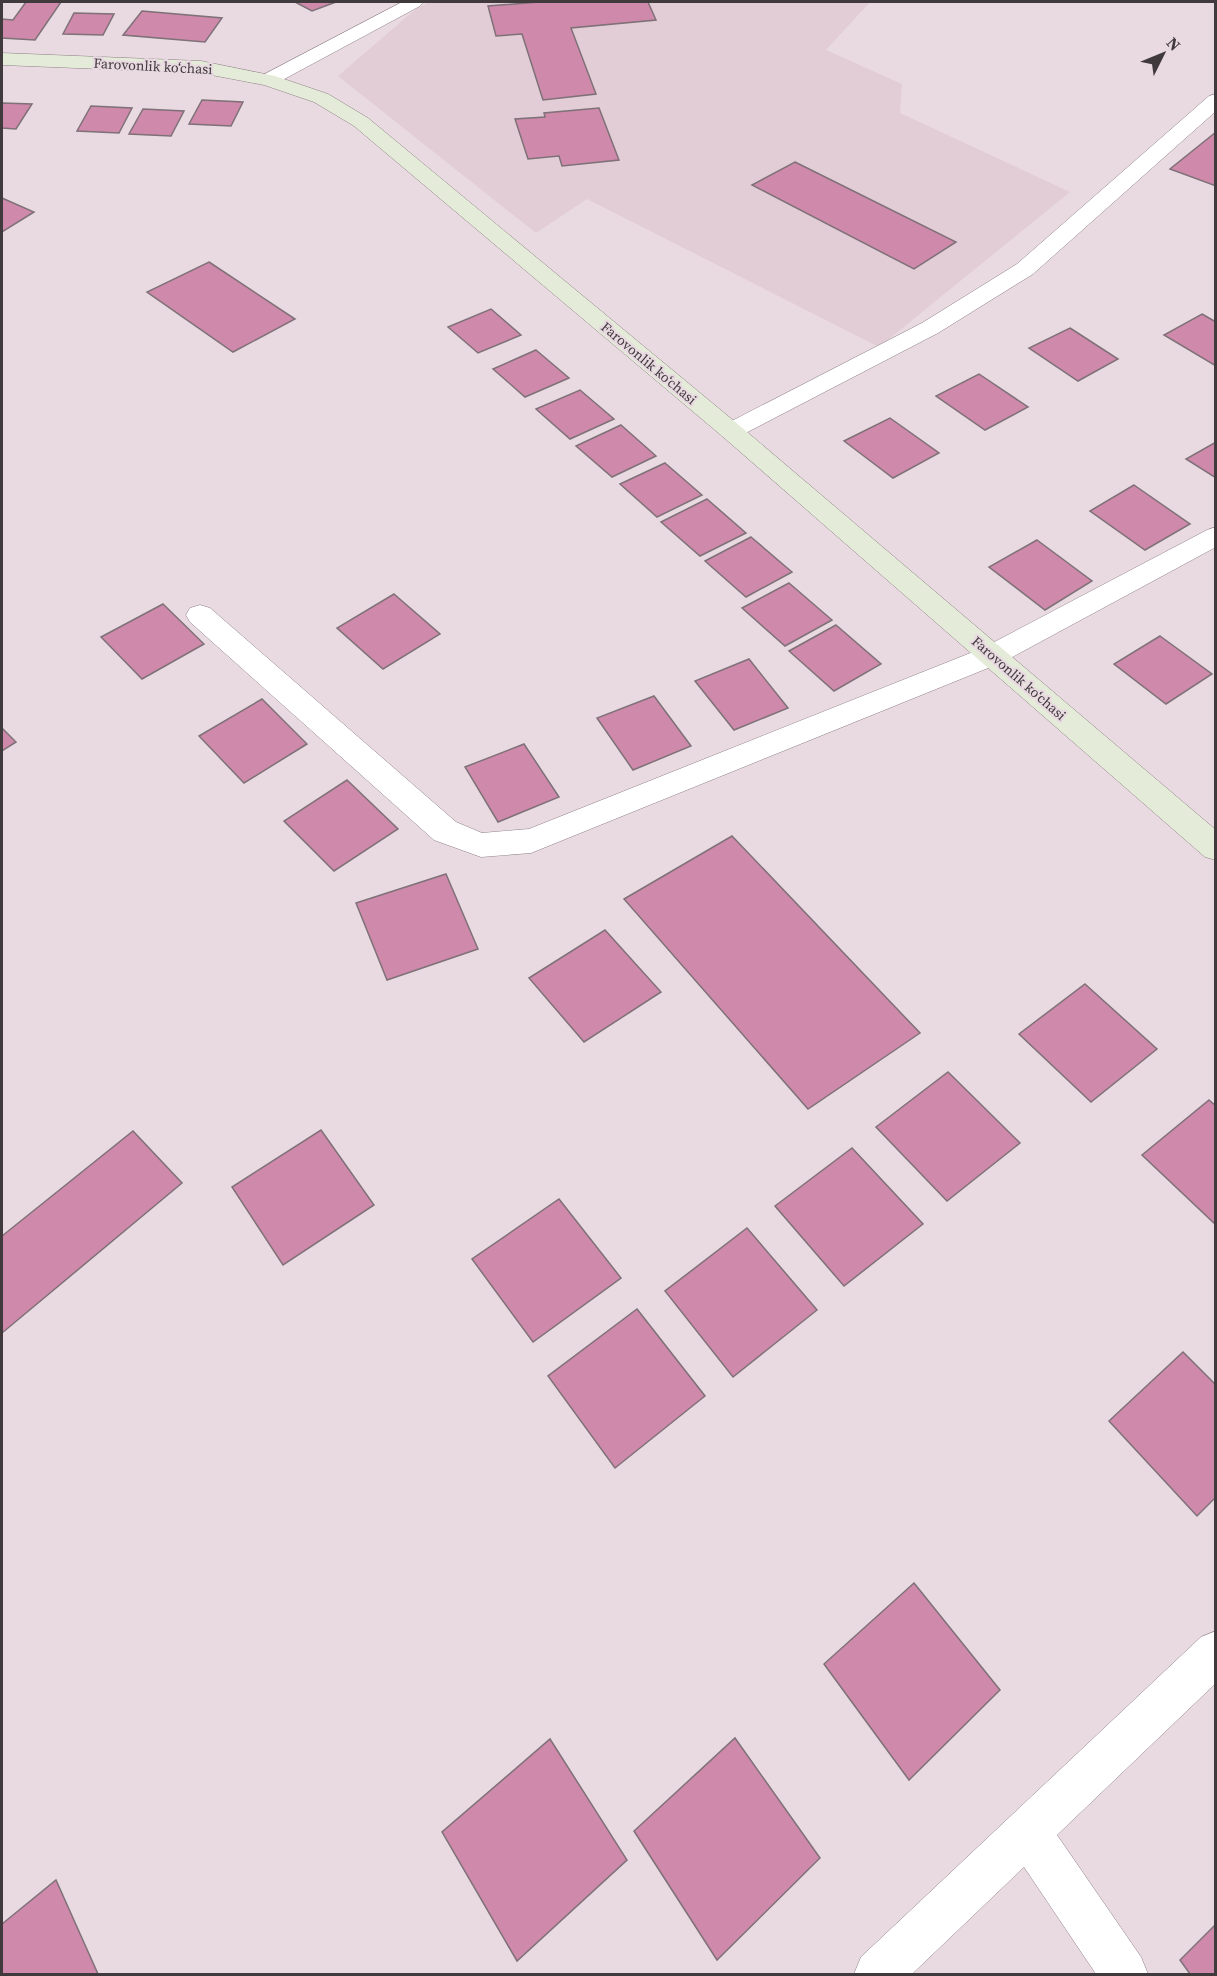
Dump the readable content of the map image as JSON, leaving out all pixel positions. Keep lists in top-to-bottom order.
{
  "streets": {
    "street": ["Farovonlik koʻchasi"]
  },
  "north": "top right"
}
